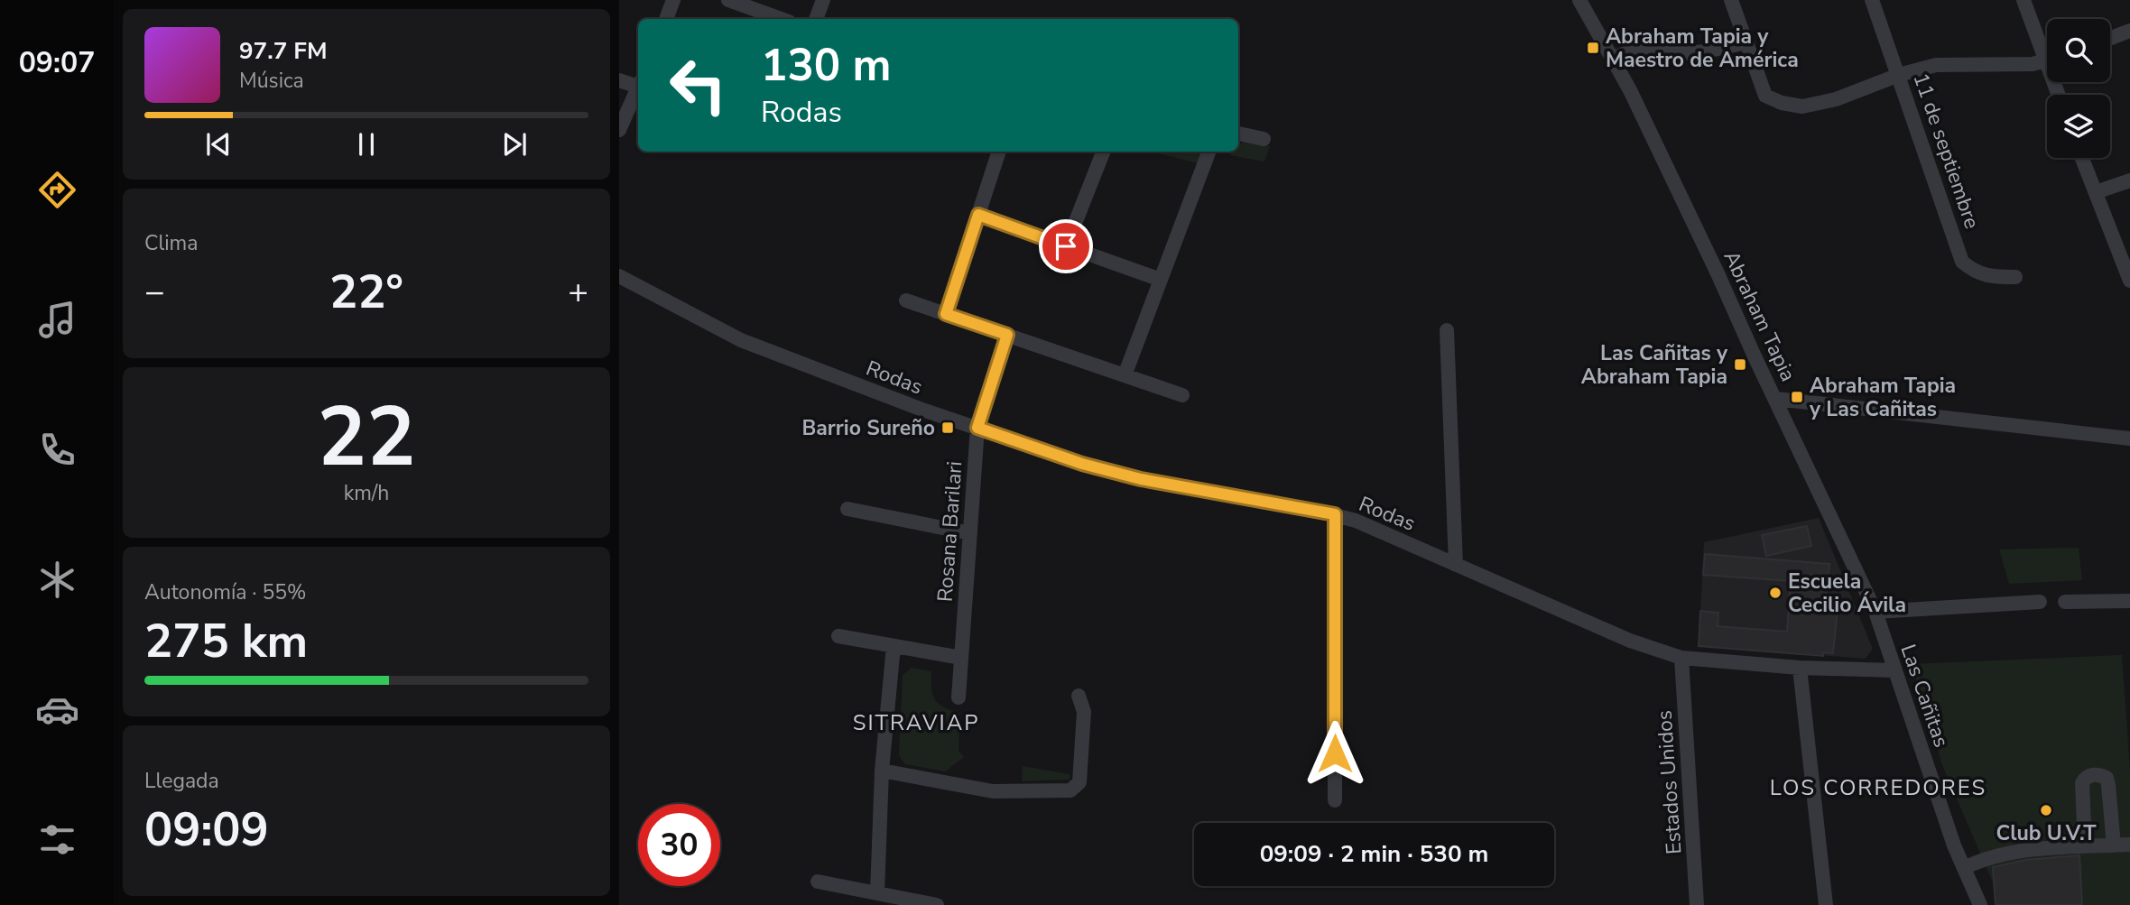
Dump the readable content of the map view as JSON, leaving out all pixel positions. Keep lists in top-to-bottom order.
{
  "streets": {
    "street": [
      "11 de septiembre",
      "Abraham Tapia",
      "Rodas",
      "Rosana Barilari",
      "Las Cañitas",
      "Estados Unidos"
    ]
  },
  "crossings": [
    ["Abraham Tapia", "Las Cañitas"],
    ["Rodas", "Rosana Barilari"],
    ["Rodas", "Las Cañitas"],
    ["Rodas", "Estados Unidos"]
  ],
  "districts": ["SITRAVIAP", "LOS CORREDORES"],
  "places": {
    "transit": [
      "Abraham Tapia y Maestro de América",
      "Las Cañitas y Abraham Tapia",
      "Abraham Tapia y Las Cañitas",
      "Barrio Sureño"
    ],
    "other": ["Escuela Cecilio Ávila", "Club U.V.T"]
  },
  "page": {
    "tabs": "09:07",
    "turn": ["130 m", "Rodas"],
    "song": ["97.7 FM", "Música"],
    "tile": [
      "Clima",
      ["22", "km/h"],
      ["Autonomía · 55%", "275 km"],
      ["Llegada", "09:09"]
    ],
    "heat": ["−", "22°", "+"],
    "limit": "30",
    "trip": "09:09 · 2 min · 530 m"
  }
}
